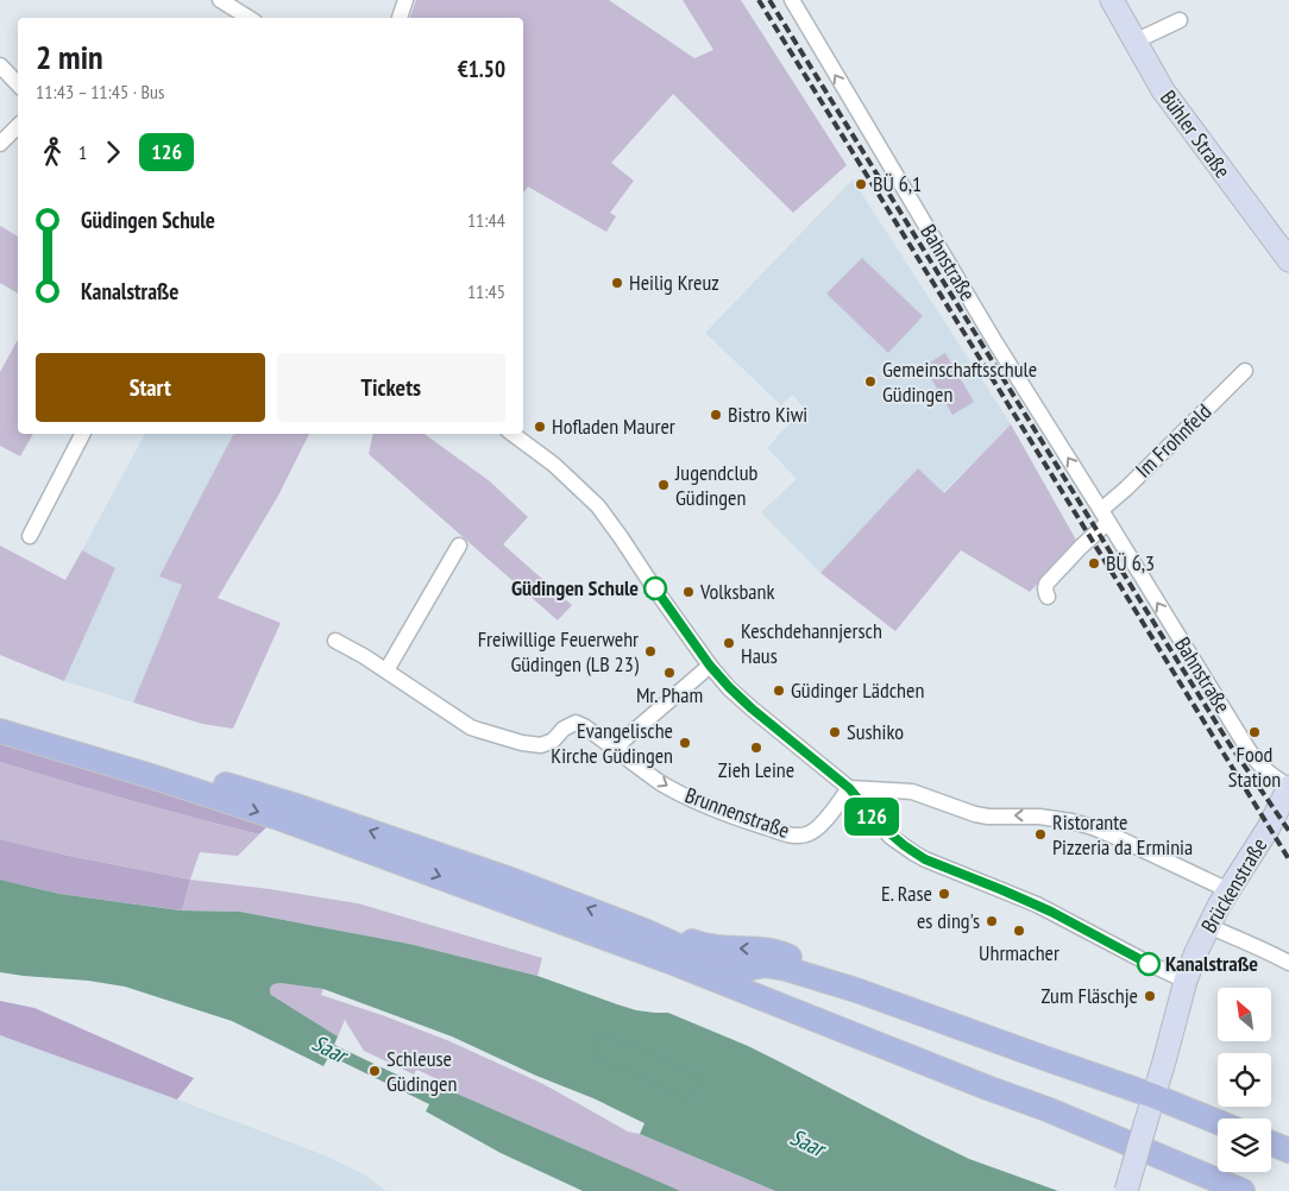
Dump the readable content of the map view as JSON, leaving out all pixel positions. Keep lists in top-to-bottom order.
{
  "streets": {
    "main road": ["Bühler Straße", "Brückenstraße"],
    "street": ["Bahnstraße", "Im Frohnfeld", "Brunnenstraße"]
  },
  "crossings": [
    ["Bahnstraße", "Im Frohnfeld"],
    ["Bahnstraße", "Brückenstraße"]
  ],
  "one_way": ["Bahnstraße"],
  "water": ["Saar"],
  "places": [
    "BÜ 6,1",
    "Heilig Kreuz",
    "Gemeinschaftsschule Güdingen",
    "Bistro Kiwi",
    "Hofladen Maurer",
    "Jugendclub Güdingen",
    "BÜ 6,3",
    "Güdingen Schule",
    "Volksbank",
    "Keschdehannjersch Haus",
    "Freiwillige Feuerwehr Güdingen (LB 23)",
    "Mr. Pham",
    "Güdinger Lädchen",
    "Sushiko",
    "Food Station",
    "Evangelische Kirche Güdingen",
    "Zieh Leine",
    "Ristorante Pizzeria da Erminia",
    "E. Rase",
    "es ding's",
    "Uhrmacher",
    "Kanalstraße",
    "Zum Fläschje",
    "Schleuse Güdingen"
  ],
  "lines": ["bus line 126"],
  "north": "top left",
  "page": {
    "on_map": "126",
    "heading": ["2 min", "11:43 – 11:45 · Bus", "€1.50"],
    "legs": ["1", "126"],
    "list": [
      {
        "name": "Güdingen Schule",
        "value": "11:44"
      },
      {
        "name": "Kanalstraße",
        "value": "11:45"
      }
    ],
    "buttons": ["Start", "Tickets"]
  }
}
